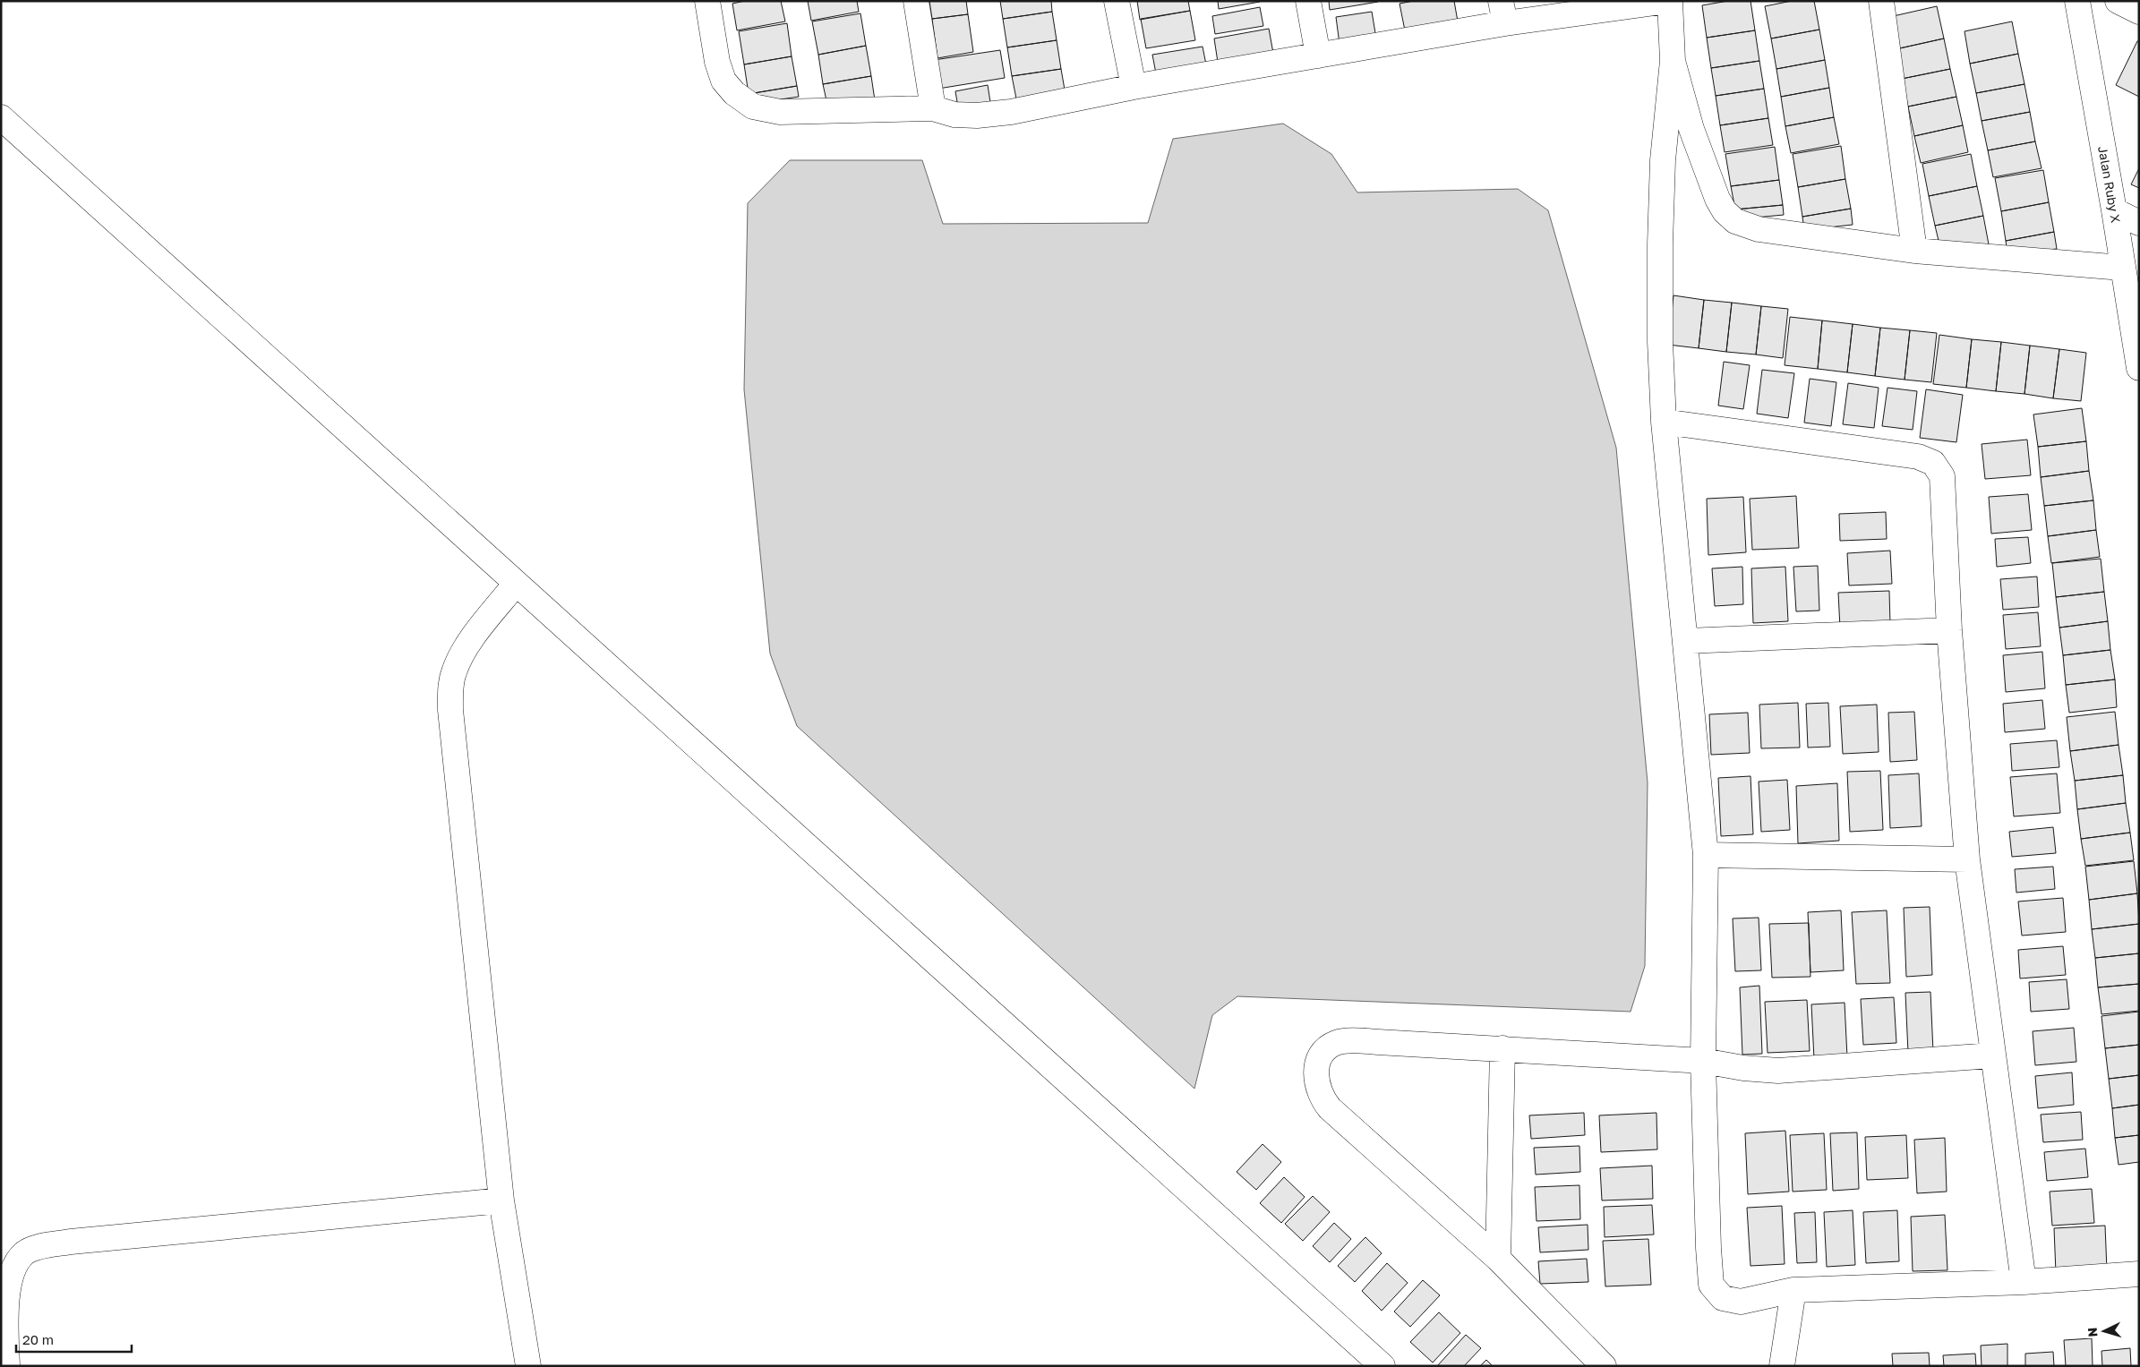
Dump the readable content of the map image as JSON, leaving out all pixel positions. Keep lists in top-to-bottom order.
{
  "streets": {
    "street": ["Jalan Ruby X"]
  },
  "scale_bar": "20 m",
  "north": "left"
}
